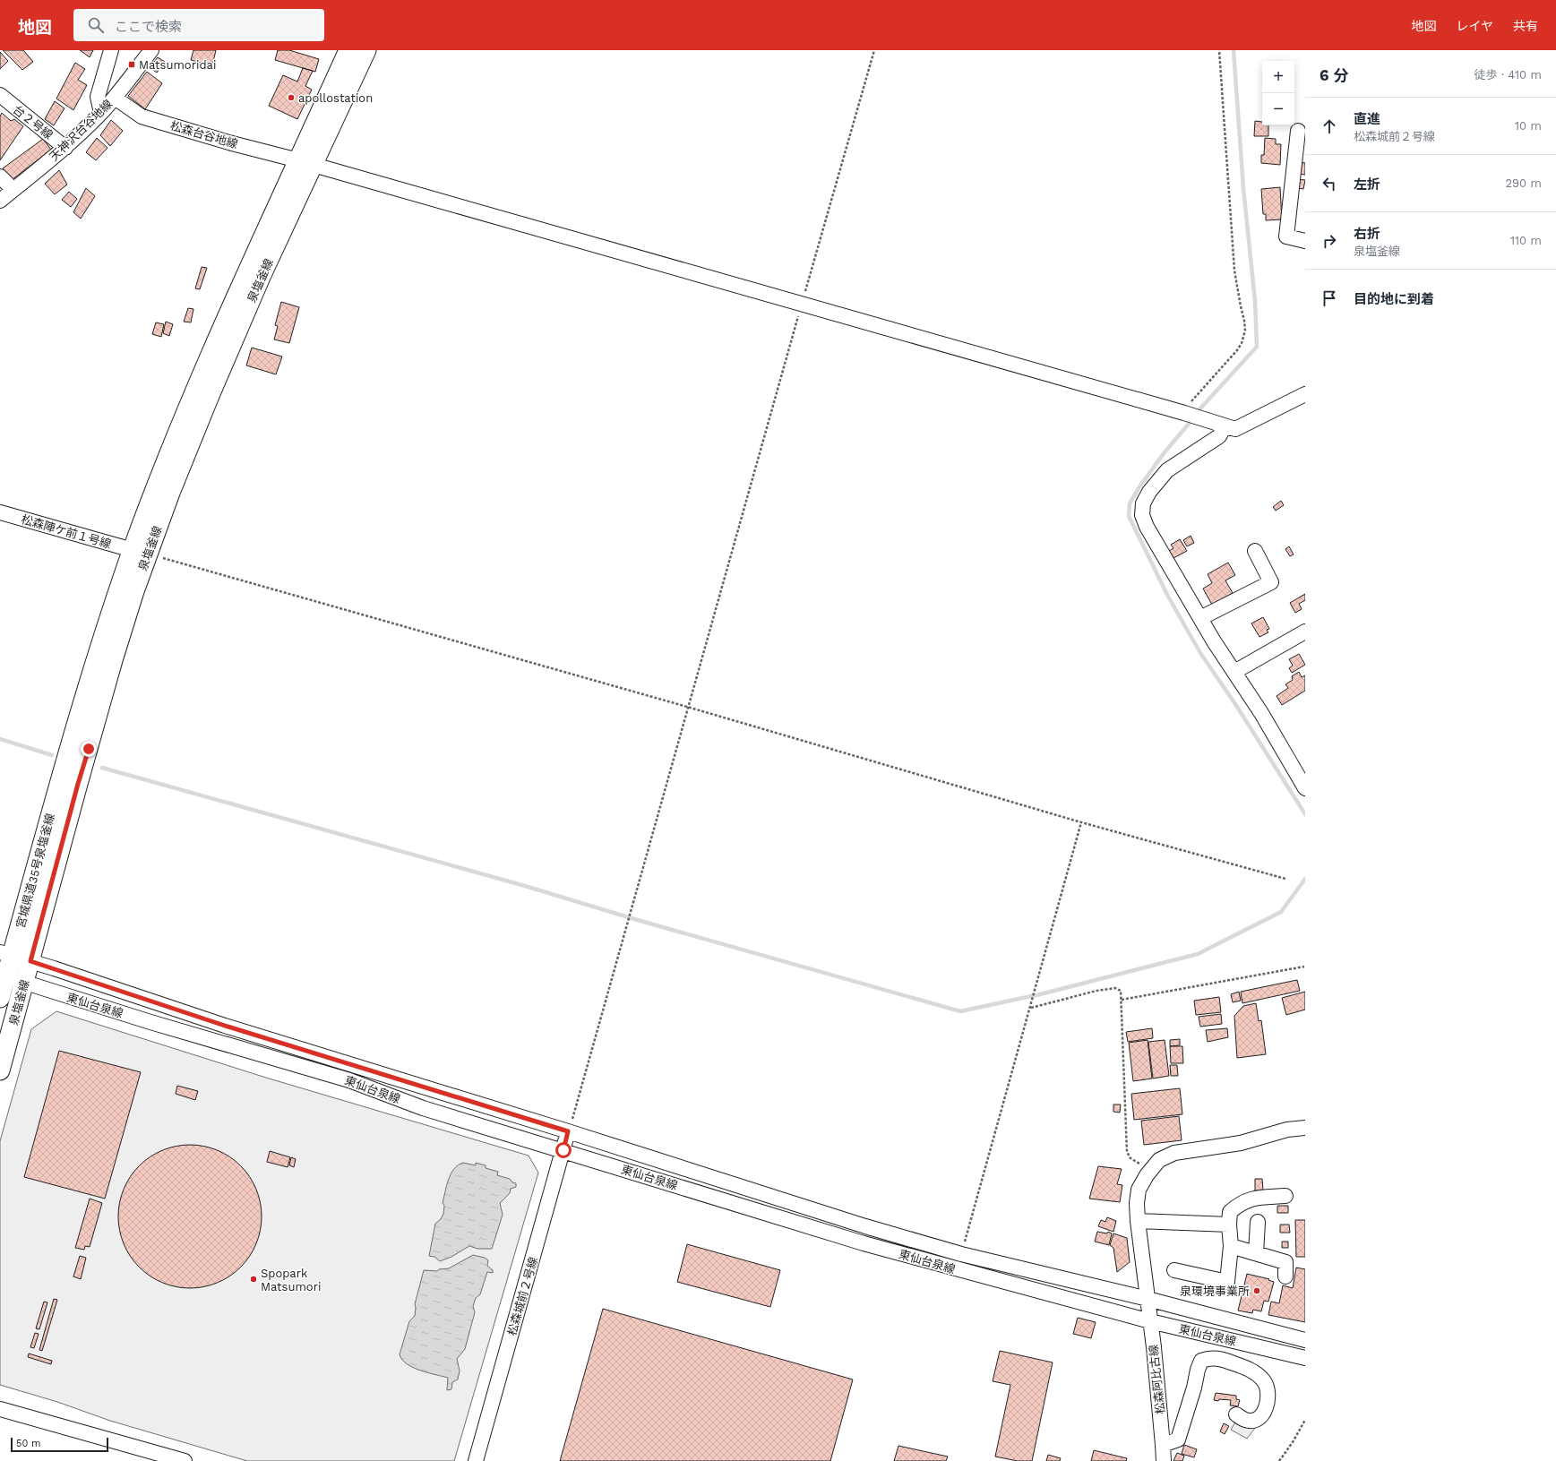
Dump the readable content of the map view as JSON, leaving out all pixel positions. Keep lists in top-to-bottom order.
{
  "streets": {
    "main road": ["泉塩釜線", "宮城県道35号泉塩釜線"],
    "street": [
      "台２号線",
      "天神沢台谷地線",
      "松森台谷地線",
      "松森陣ケ前１号線",
      "東仙台泉線",
      "松森城前２号線",
      "松森阿比古線"
    ]
  },
  "crossings": [
    ["台２号線", "天神沢台谷地線"],
    ["天神沢台谷地線", "松森台谷地線"],
    ["松森台谷地線", "泉塩釜線"],
    ["泉塩釜線", "松森陣ケ前１号線"],
    ["泉塩釜線", "宮城県道35号泉塩釜線"],
    ["泉塩釜線", "東仙台泉線"],
    ["宮城県道35号泉塩釜線", "東仙台泉線"],
    ["東仙台泉線", "松森城前２号線"],
    ["東仙台泉線", "松森阿比古線"]
  ],
  "places": {
    "transit": ["Matsumoridai"],
    "other": ["apollostation", "Spopark Matsumori", "泉環境事業所"]
  },
  "scale_bar": "50 m",
  "page": {
    "header": "地図",
    "search": "ここで検索",
    "nav": ["地図", "レイヤ", "共有"],
    "heading": ["6 分", "徒歩 · 410 m"],
    "map_buttons": ["+", "−"],
    "list": [
      ["直進", "松森城前２号線", "10 m"],
      ["左折", "290 m"],
      ["右折", "泉塩釜線", "110 m"],
      "目的地に到着"
    ],
    "scale": "50 m"
  }
}
